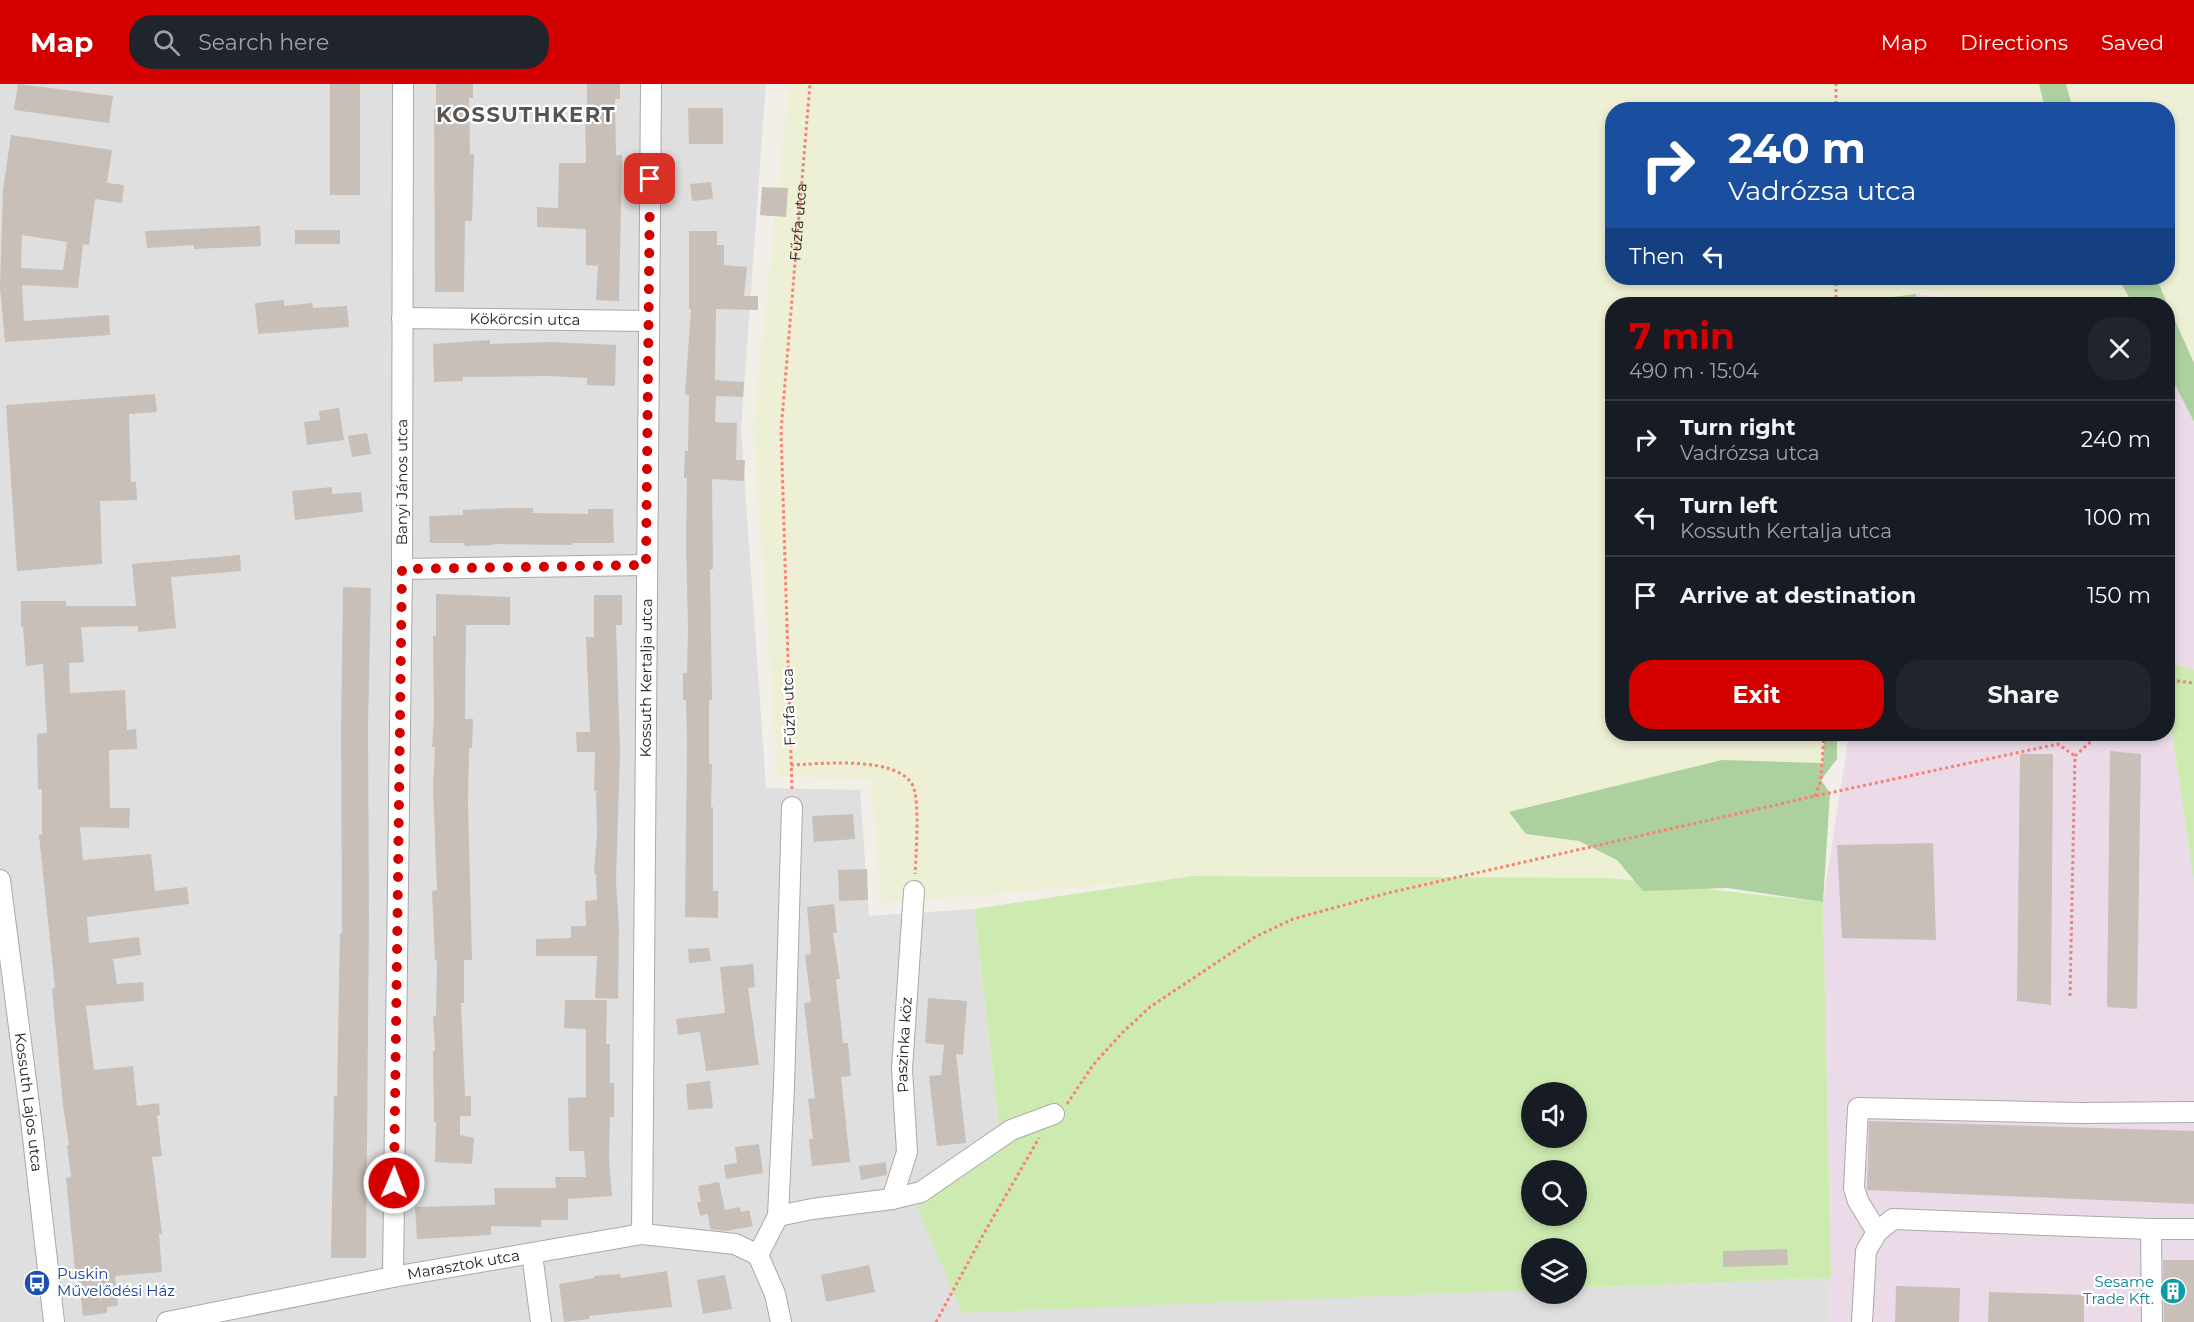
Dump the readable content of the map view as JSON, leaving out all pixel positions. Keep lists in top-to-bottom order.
{
  "streets": {
    "street": [
      "Kökörcsin utca",
      "Banyi János utca",
      "Kossuth Kertalja utca",
      "Paszinka köz",
      "Kossuth Lajos utca",
      "Marasztok utca"
    ],
    "path": ["Fűzfa utca"]
  },
  "crossings": [
    ["Kökörcsin utca", "Banyi János utca"],
    ["Kökörcsin utca", "Kossuth Kertalja utca"],
    ["Banyi János utca", "Marasztok utca"],
    ["Kossuth Kertalja utca", "Marasztok utca"]
  ],
  "districts": ["KOSSUTHKERT"],
  "places": {
    "bus stop": ["Puskin Művelődési Ház"],
    "building": ["Sesame Trade Kft."]
  },
  "page": {
    "header": "Map",
    "search": "Search here",
    "nav": ["Map", "Directions", "Saved"],
    "turn": ["240 m", "Vadrózsa utca"],
    "then": "Then",
    "heading": ["7 min", "490 m · 15:04"],
    "list": [
      {
        "name": "Turn right",
        "note": "Vadrózsa utca",
        "value": "240 m"
      },
      {
        "name": "Turn left",
        "note": "Kossuth Kertalja utca",
        "value": "100 m"
      },
      {
        "name": "Arrive at destination",
        "value": "150 m"
      }
    ],
    "buttons": ["Exit", "Share"]
  }
}
